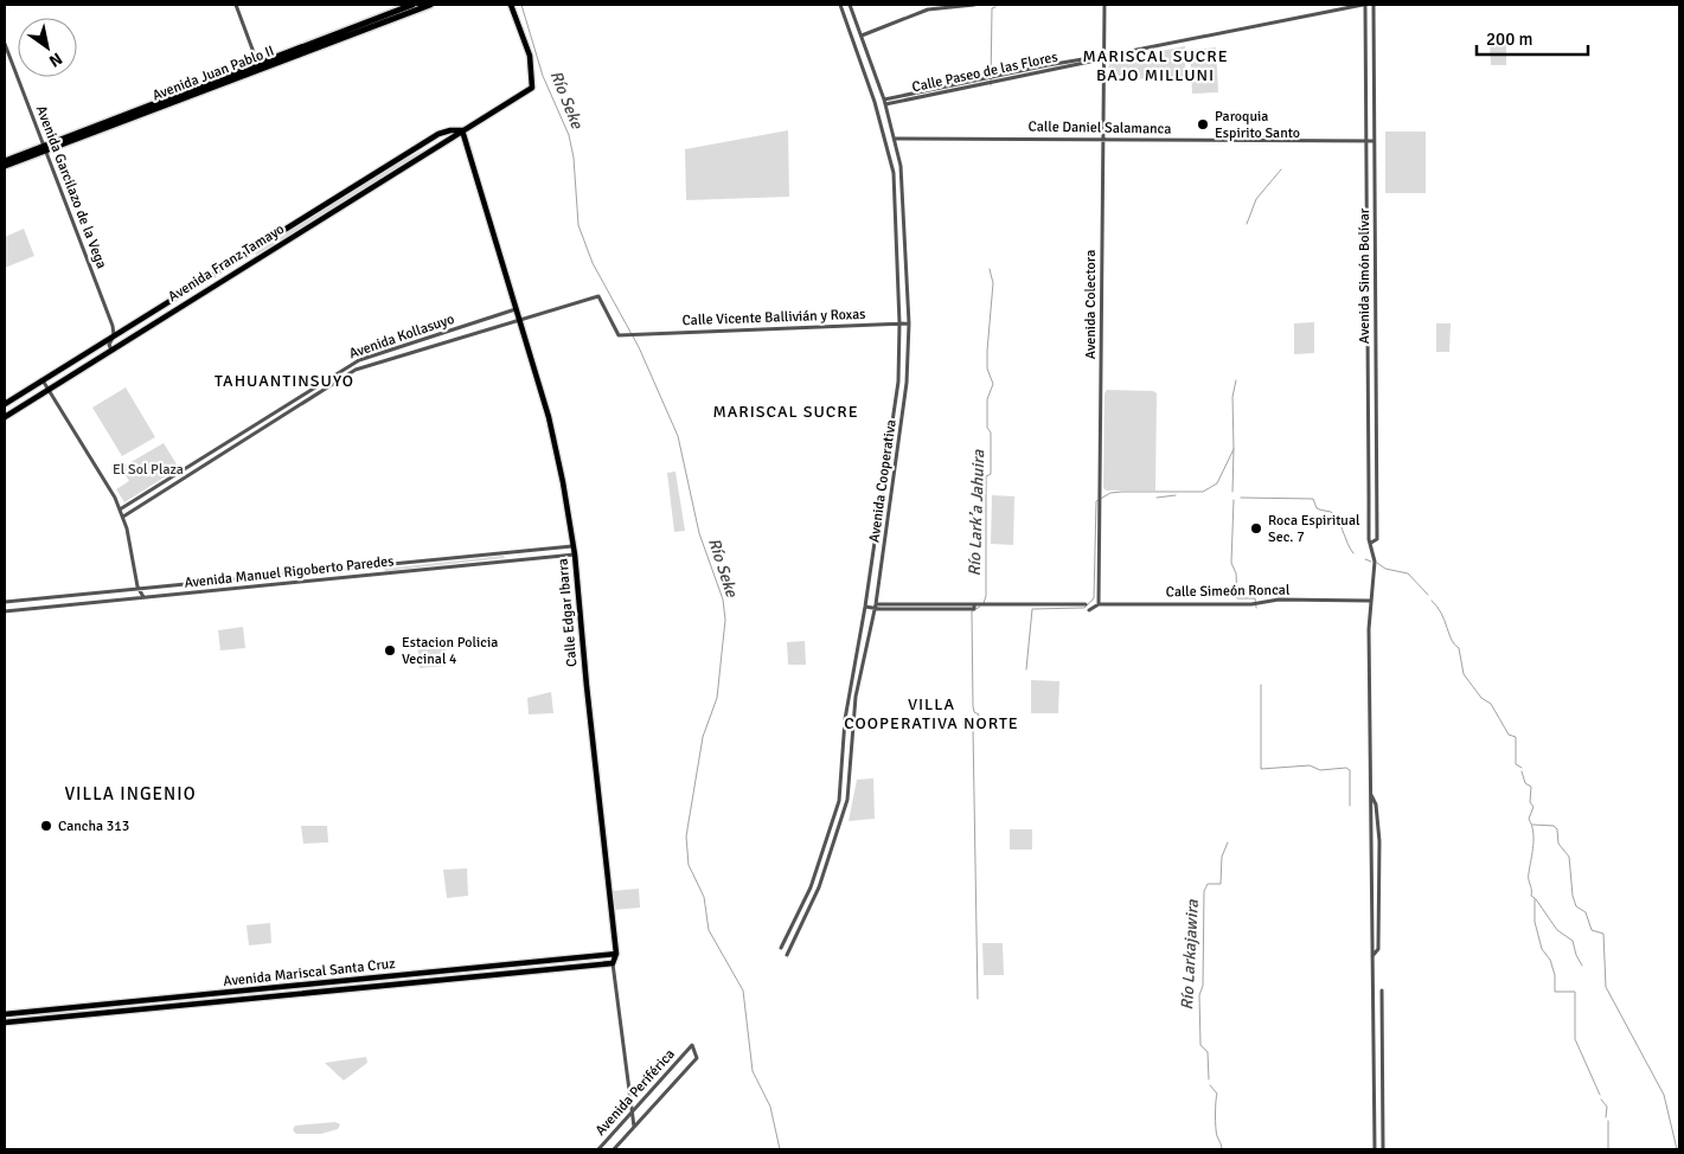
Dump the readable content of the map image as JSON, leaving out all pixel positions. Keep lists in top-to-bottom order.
{
  "streets": {
    "highway": ["Avenida Juan Pablo II"],
    "main road": ["Avenida Franz Tamayo", "Calle Edgar Ibarra", "Avenida Mariscal Santa Cruz"],
    "street": [
      "Calle Paseo de las Flores",
      "Calle Daniel Salamanca",
      "Avenida Garcilazo de la Vega",
      "Avenida Simón Bolívar",
      "Avenida Colectora",
      "Calle Vicente Ballivián y Roxas",
      "Avenida Kollasuyo",
      "Avenida Cooperativa",
      "Avenida Manuel Rigoberto Paredes",
      "Calle Simeón Roncal",
      "Avenida Periférica"
    ]
  },
  "crossings": [
    ["Calle Paseo de las Flores", "Avenida Simón Bolívar"],
    ["Calle Paseo de las Flores", "Avenida Colectora"],
    ["Calle Paseo de las Flores", "Avenida Cooperativa"],
    ["Avenida Juan Pablo II", "Avenida Garcilazo de la Vega"],
    ["Calle Daniel Salamanca", "Avenida Simón Bolívar"],
    ["Calle Daniel Salamanca", "Avenida Colectora"],
    ["Calle Daniel Salamanca", "Avenida Cooperativa"],
    ["Avenida Garcilazo de la Vega", "Avenida Franz Tamayo"],
    ["Avenida Franz Tamayo", "Calle Edgar Ibarra"],
    ["Avenida Simón Bolívar", "Calle Simeón Roncal"],
    ["Avenida Colectora", "Calle Simeón Roncal"],
    ["Calle Vicente Ballivián y Roxas", "Avenida Kollasuyo"],
    ["Calle Vicente Ballivián y Roxas", "Avenida Cooperativa"],
    ["Avenida Kollasuyo", "Calle Edgar Ibarra"],
    ["Avenida Manuel Rigoberto Paredes", "Calle Edgar Ibarra"],
    ["Calle Edgar Ibarra", "Avenida Mariscal Santa Cruz"],
    ["Calle Edgar Ibarra", "Avenida Periférica"]
  ],
  "districts": [
    "MARISCAL SUCRE BAJO MILLUNI",
    "TAHUANTINSUYO",
    "MARISCAL SUCRE",
    "VILLA COOPERATIVA NORTE",
    "VILLA INGENIO"
  ],
  "water": ["Río Seke", "Río Lark’a Jahuira", "Río Larkajawira"],
  "parks": ["El Sol Plaza"],
  "places": [
    "Paroquia Espirito Santo",
    "Roca Espiritual Sec. 7",
    "Estacion Policia Vecinal 4",
    "Cancha 313"
  ],
  "scale_bar": "200 m",
  "north": "bottom right"
}
